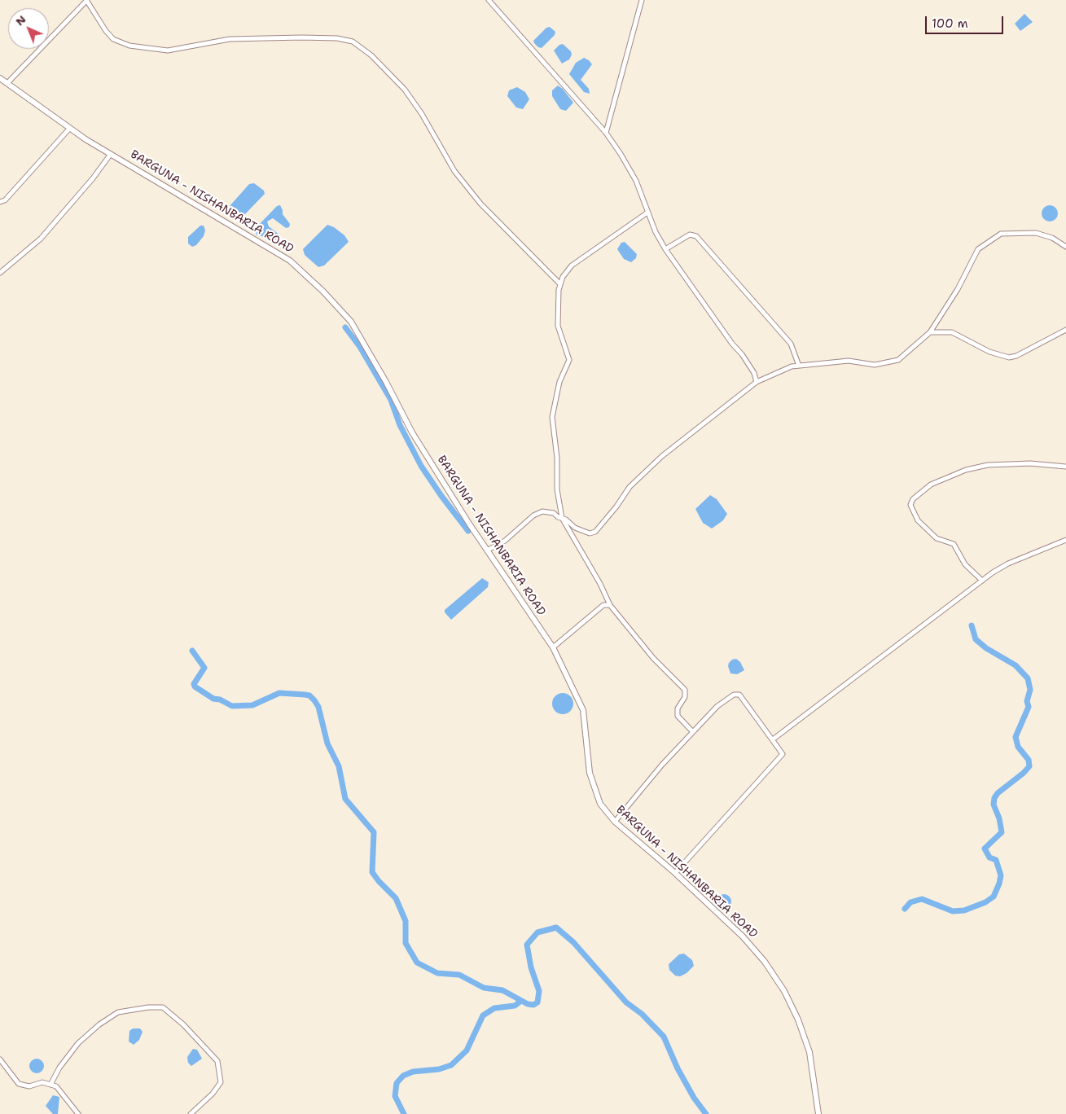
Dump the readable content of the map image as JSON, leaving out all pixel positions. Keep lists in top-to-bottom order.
{
  "streets": {
    "street": ["BARGUNA - NISHANBARIA ROAD"]
  },
  "scale_bar": "100 m",
  "north": "top left"
}
